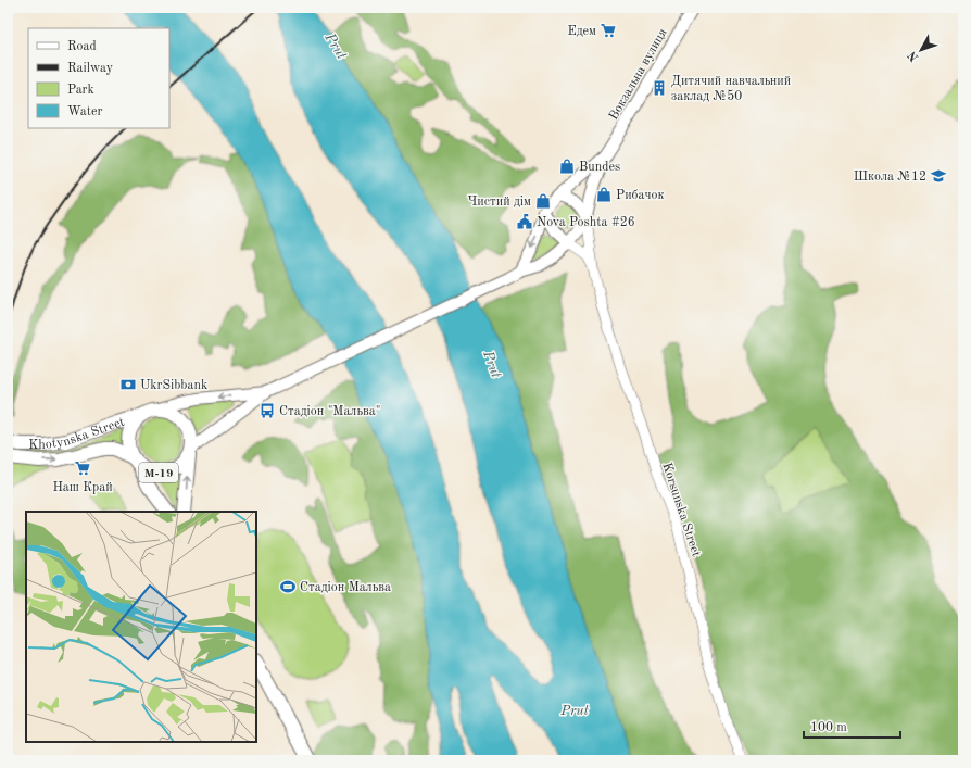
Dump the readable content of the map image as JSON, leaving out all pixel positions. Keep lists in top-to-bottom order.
{
  "streets": {
    "highway": ["Khotynska Street", "М-19"],
    "main road": ["Вокзальна вулиця", "Korsunska Street"]
  },
  "crossings": [
    ["Вокзальна вулиця", "Korsunska Street"],
    ["Khotynska Street", "М-19"]
  ],
  "water": ["Prut"],
  "places": {
    "supermarket": ["Едем", "Наш Край"],
    "building": ["Дитячий навчальний заклад №50"],
    "shop": ["Bundes", "Рибачок", "Чистий дім"],
    "school or university": ["Школа №12"],
    "public building": ["Nova Poshta #26"],
    "bank": ["UkrSibbank"],
    "bus stop": ["Стадіон \"Мальва\""],
    "sports": ["Стадіон Мальва"]
  },
  "legend": [
    "Road",
    "Railway",
    "Park",
    "Water"
  ],
  "scale_bar": "100 m",
  "north": "bottom left"
}
